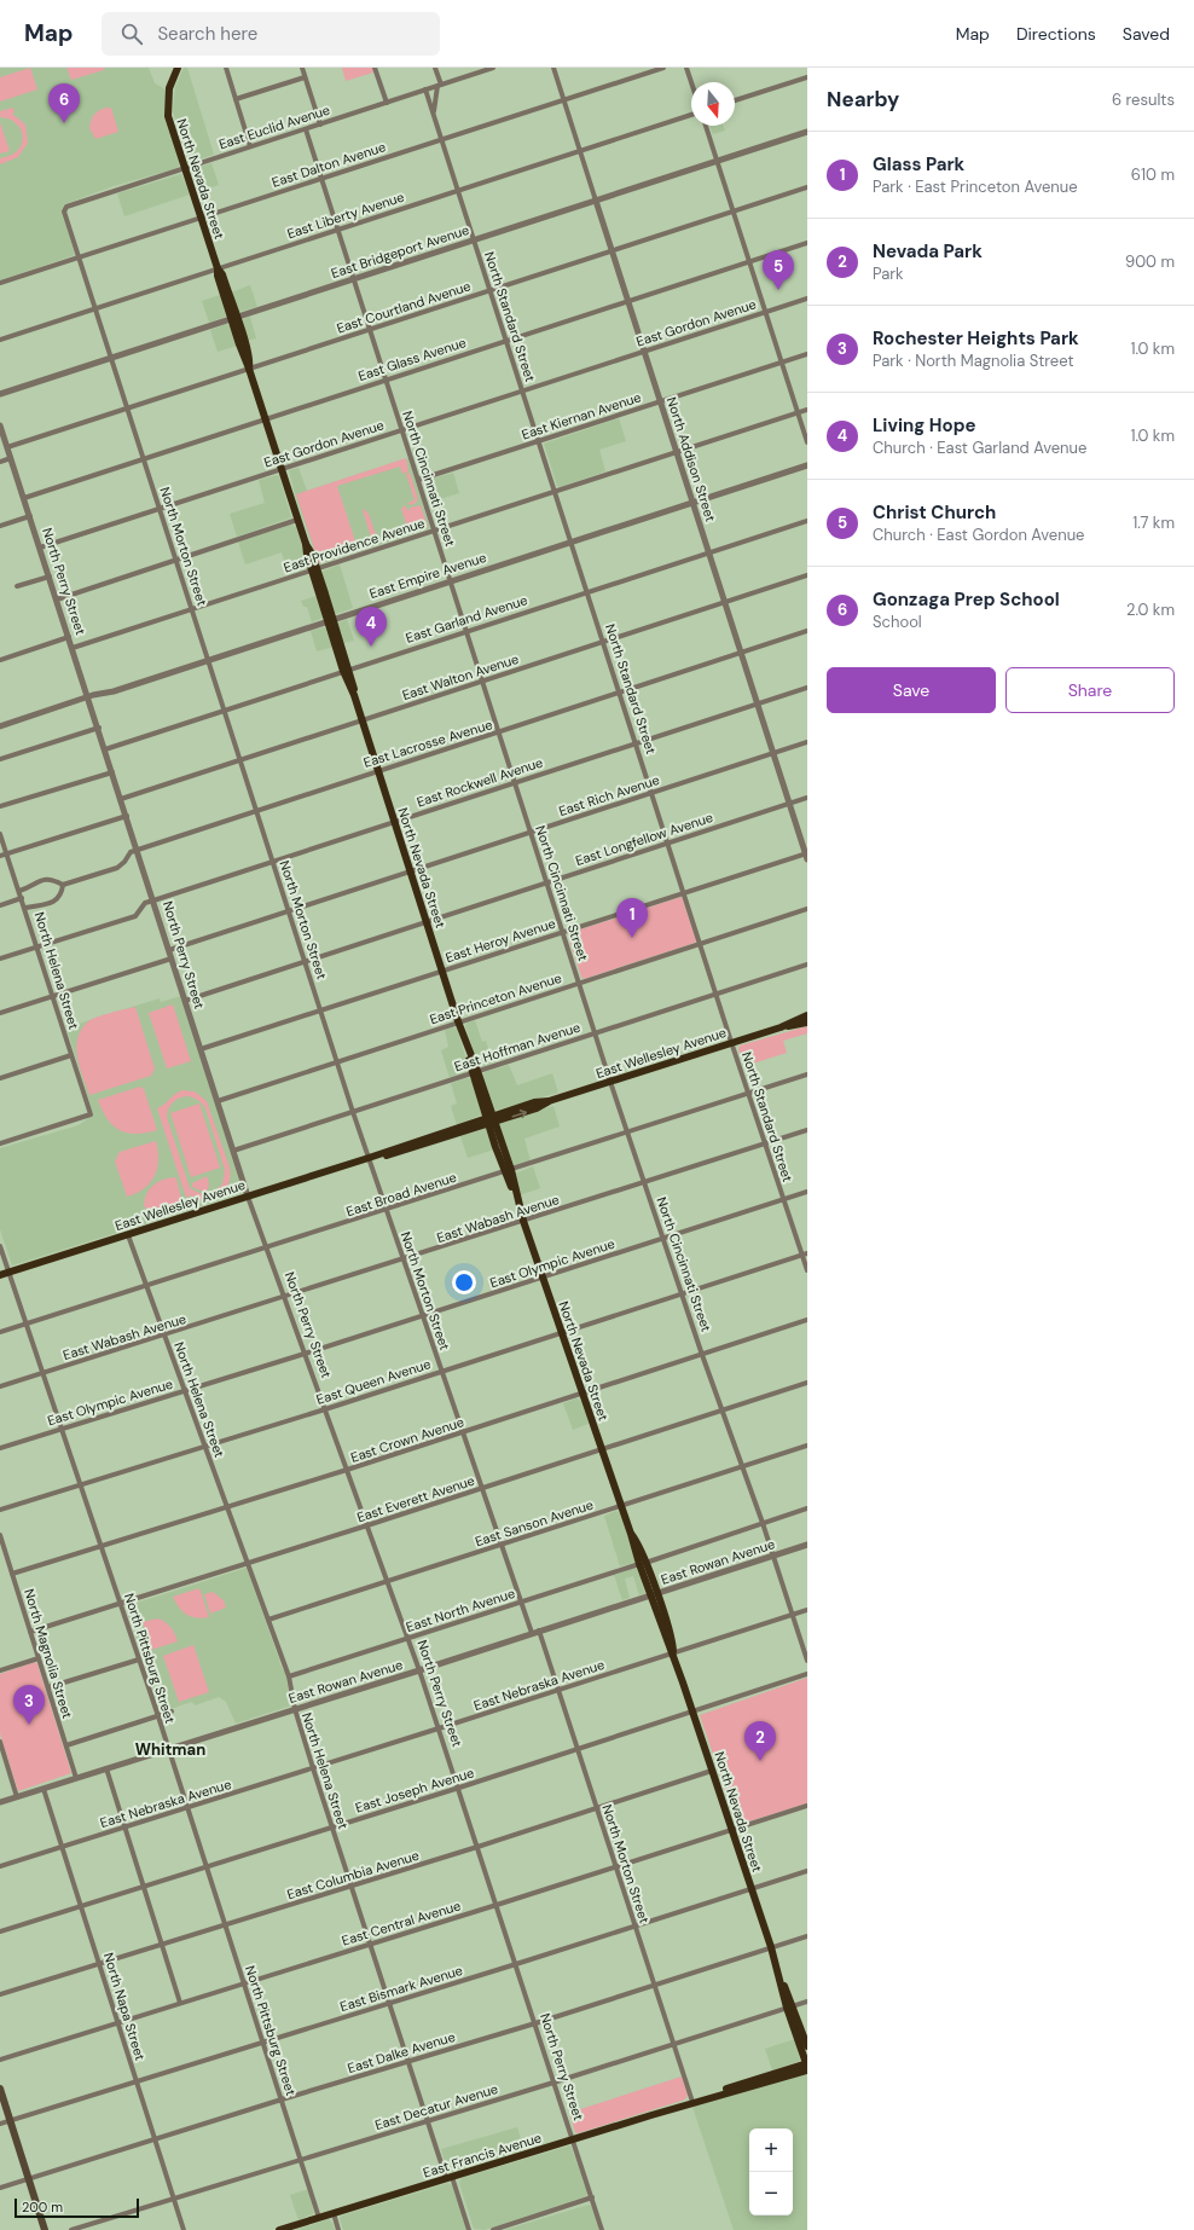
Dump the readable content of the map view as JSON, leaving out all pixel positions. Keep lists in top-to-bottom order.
{
  "streets": {
    "main road": ["North Nevada Street", "East Wellesley Avenue", "East Francis Avenue"],
    "street": [
      "East Euclid Avenue",
      "East Dalton Avenue",
      "East Liberty Avenue",
      "East Bridgeport Avenue",
      "East Courtland Avenue",
      "North Standard Street",
      "East Gordon Avenue",
      "East Glass Avenue",
      "East Kiernan Avenue",
      "North Addison Street",
      "North Cincinnati Street",
      "East Providence Avenue",
      "North Morton Street",
      "East Empire Avenue",
      "North Perry Street",
      "East Garland Avenue",
      "East Walton Avenue",
      "East Lacrosse Avenue",
      "East Rockwell Avenue",
      "East Rich Avenue",
      "East Longfellow Avenue",
      "East Heroy Avenue",
      "North Helena Street",
      "East Princeton Avenue",
      "East Hoffman Avenue",
      "East Broad Avenue",
      "East Wabash Avenue",
      "East Olympic Avenue",
      "East Queen Avenue",
      "East Crown Avenue",
      "East Everett Avenue",
      "East Sanson Avenue",
      "East Rowan Avenue",
      "East North Avenue",
      "North Magnolia Street",
      "North Pittsburg Street",
      "East Nebraska Avenue",
      "East Joseph Avenue",
      "East Columbia Avenue",
      "East Central Avenue",
      "East Bismark Avenue",
      "North Napa Street",
      "East Dalke Avenue",
      "East Decatur Avenue"
    ]
  },
  "crossings": [
    ["East Euclid Avenue", "North Nevada Street"],
    ["East Euclid Avenue", "North Standard Street"],
    ["East Euclid Avenue", "North Cincinnati Street"],
    ["East Euclid Avenue", "North Morton Street"],
    ["East Dalton Avenue", "North Nevada Street"],
    ["East Dalton Avenue", "North Standard Street"],
    ["East Dalton Avenue", "North Addison Street"],
    ["East Dalton Avenue", "North Cincinnati Street"],
    ["East Dalton Avenue", "North Morton Street"],
    ["North Nevada Street", "East Liberty Avenue"],
    ["North Nevada Street", "East Bridgeport Avenue"],
    ["North Nevada Street", "East Courtland Avenue"],
    ["North Nevada Street", "East Gordon Avenue"],
    ["North Nevada Street", "East Glass Avenue"],
    ["North Nevada Street", "East Providence Avenue"],
    ["North Nevada Street", "East Empire Avenue"],
    ["North Nevada Street", "East Garland Avenue"],
    ["North Nevada Street", "East Walton Avenue"],
    ["North Nevada Street", "East Lacrosse Avenue"],
    ["North Nevada Street", "East Rockwell Avenue"],
    ["North Nevada Street", "East Rich Avenue"],
    ["North Nevada Street", "East Longfellow Avenue"],
    ["North Nevada Street", "East Heroy Avenue"],
    ["North Nevada Street", "East Princeton Avenue"],
    ["North Nevada Street", "East Hoffman Avenue"],
    ["North Nevada Street", "East Wellesley Avenue"],
    ["North Nevada Street", "East Broad Avenue"],
    ["North Nevada Street", "East Wabash Avenue"],
    ["North Nevada Street", "East Olympic Avenue"],
    ["North Nevada Street", "East Queen Avenue"],
    ["North Nevada Street", "East Crown Avenue"],
    ["North Nevada Street", "East Everett Avenue"],
    ["North Nevada Street", "East Sanson Avenue"],
    ["North Nevada Street", "East Rowan Avenue"],
    ["North Nevada Street", "East North Avenue"],
    ["North Nevada Street", "East Nebraska Avenue"],
    ["North Nevada Street", "East Joseph Avenue"],
    ["North Nevada Street", "East Columbia Avenue"],
    ["North Nevada Street", "East Central Avenue"],
    ["North Nevada Street", "East Bismark Avenue"],
    ["North Nevada Street", "East Dalke Avenue"],
    ["North Nevada Street", "East Decatur Avenue"],
    ["North Nevada Street", "East Francis Avenue"],
    ["East Liberty Avenue", "North Standard Street"],
    ["East Liberty Avenue", "North Addison Street"],
    ["East Liberty Avenue", "North Cincinnati Street"],
    ["East Liberty Avenue", "North Morton Street"],
    ["East Bridgeport Avenue", "North Standard Street"],
    ["East Bridgeport Avenue", "North Addison Street"],
    ["East Bridgeport Avenue", "North Cincinnati Street"],
    ["East Bridgeport Avenue", "North Morton Street"],
    ["East Courtland Avenue", "North Standard Street"],
    ["East Courtland Avenue", "North Addison Street"],
    ["East Courtland Avenue", "North Cincinnati Street"],
    ["East Courtland Avenue", "North Morton Street"],
    ["East Courtland Avenue", "North Perry Street"],
    ["North Standard Street", "East Gordon Avenue"],
    ["North Standard Street", "East Glass Avenue"],
    ["North Standard Street", "East Kiernan Avenue"],
    ["North Standard Street", "East Providence Avenue"],
    ["North Standard Street", "East Empire Avenue"],
    ["North Standard Street", "East Garland Avenue"],
    ["North Standard Street", "East Walton Avenue"],
    ["North Standard Street", "East Lacrosse Avenue"],
    ["North Standard Street", "East Rockwell Avenue"],
    ["North Standard Street", "East Rich Avenue"],
    ["North Standard Street", "East Longfellow Avenue"],
    ["North Standard Street", "East Heroy Avenue"],
    ["North Standard Street", "East Princeton Avenue"],
    ["North Standard Street", "East Hoffman Avenue"],
    ["North Standard Street", "East Wellesley Avenue"],
    ["North Standard Street", "East Broad Avenue"],
    ["North Standard Street", "East Wabash Avenue"],
    ["North Standard Street", "East Olympic Avenue"],
    ["North Standard Street", "East Queen Avenue"],
    ["East Gordon Avenue", "North Addison Street"],
    ["East Gordon Avenue", "North Cincinnati Street"],
    ["East Gordon Avenue", "North Morton Street"],
    ["East Gordon Avenue", "North Perry Street"],
    ["East Glass Avenue", "North Addison Street"],
    ["East Glass Avenue", "North Cincinnati Street"],
    ["East Glass Avenue", "North Morton Street"],
    ["East Glass Avenue", "North Perry Street"],
    ["East Kiernan Avenue", "North Addison Street"],
    ["East Kiernan Avenue", "North Cincinnati Street"],
    ["North Addison Street", "East Providence Avenue"],
    ["North Addison Street", "East Empire Avenue"],
    ["North Addison Street", "East Garland Avenue"],
    ["North Addison Street", "East Walton Avenue"],
    ["North Addison Street", "East Lacrosse Avenue"],
    ["North Addison Street", "East Rockwell Avenue"],
    ["North Addison Street", "East Rich Avenue"],
    ["North Addison Street", "East Longfellow Avenue"],
    ["North Addison Street", "East Heroy Avenue"],
    ["North Cincinnati Street", "East Providence Avenue"],
    ["North Cincinnati Street", "East Empire Avenue"],
    ["North Cincinnati Street", "East Garland Avenue"],
    ["North Cincinnati Street", "East Walton Avenue"],
    ["North Cincinnati Street", "East Lacrosse Avenue"],
    ["North Cincinnati Street", "East Rockwell Avenue"],
    ["North Cincinnati Street", "East Rich Avenue"],
    ["North Cincinnati Street", "East Longfellow Avenue"],
    ["North Cincinnati Street", "East Heroy Avenue"],
    ["North Cincinnati Street", "East Princeton Avenue"],
    ["North Cincinnati Street", "East Hoffman Avenue"],
    ["North Cincinnati Street", "East Wellesley Avenue"],
    ["North Cincinnati Street", "East Broad Avenue"],
    ["North Cincinnati Street", "East Wabash Avenue"],
    ["North Cincinnati Street", "East Olympic Avenue"],
    ["North Cincinnati Street", "East Queen Avenue"],
    ["North Cincinnati Street", "East Crown Avenue"],
    ["North Cincinnati Street", "East Everett Avenue"],
    ["North Cincinnati Street", "East Sanson Avenue"],
    ["North Cincinnati Street", "East Rowan Avenue"],
    ["North Cincinnati Street", "East North Avenue"],
    ["North Cincinnati Street", "East Nebraska Avenue"],
    ["East Providence Avenue", "North Morton Street"],
    ["East Providence Avenue", "North Perry Street"],
    ["North Morton Street", "East Empire Avenue"],
    ["North Morton Street", "East Garland Avenue"],
    ["North Morton Street", "East Walton Avenue"],
    ["North Morton Street", "East Lacrosse Avenue"],
    ["North Morton Street", "East Rockwell Avenue"],
    ["North Morton Street", "East Rich Avenue"],
    ["North Morton Street", "East Longfellow Avenue"],
    ["North Morton Street", "East Heroy Avenue"],
    ["North Morton Street", "East Princeton Avenue"],
    ["North Morton Street", "East Hoffman Avenue"],
    ["North Morton Street", "East Wellesley Avenue"],
    ["North Morton Street", "East Broad Avenue"],
    ["North Morton Street", "East Wabash Avenue"],
    ["North Morton Street", "East Olympic Avenue"],
    ["North Morton Street", "East Queen Avenue"],
    ["North Morton Street", "East Crown Avenue"],
    ["North Morton Street", "East Everett Avenue"],
    ["North Morton Street", "East Sanson Avenue"],
    ["North Morton Street", "East Rowan Avenue"],
    ["North Morton Street", "East North Avenue"],
    ["North Morton Street", "East Nebraska Avenue"],
    ["North Morton Street", "East Joseph Avenue"],
    ["North Morton Street", "East Columbia Avenue"],
    ["North Morton Street", "East Central Avenue"],
    ["North Morton Street", "East Bismark Avenue"],
    ["North Morton Street", "East Dalke Avenue"],
    ["North Morton Street", "East Decatur Avenue"],
    ["North Morton Street", "East Francis Avenue"],
    ["East Empire Avenue", "North Perry Street"],
    ["North Perry Street", "East Garland Avenue"],
    ["North Perry Street", "East Walton Avenue"],
    ["North Perry Street", "East Lacrosse Avenue"],
    ["North Perry Street", "East Rockwell Avenue"],
    ["North Perry Street", "East Rich Avenue"],
    ["North Perry Street", "East Longfellow Avenue"],
    ["North Perry Street", "East Heroy Avenue"],
    ["North Perry Street", "East Princeton Avenue"],
    ["North Perry Street", "East Hoffman Avenue"],
    ["North Perry Street", "East Wellesley Avenue"],
    ["North Perry Street", "East Broad Avenue"],
    ["North Perry Street", "East Wabash Avenue"],
    ["North Perry Street", "East Olympic Avenue"],
    ["North Perry Street", "East Queen Avenue"],
    ["North Perry Street", "East Crown Avenue"],
    ["North Perry Street", "East Everett Avenue"],
    ["North Perry Street", "East Sanson Avenue"],
    ["North Perry Street", "East Rowan Avenue"],
    ["North Perry Street", "East North Avenue"],
    ["North Perry Street", "East Nebraska Avenue"],
    ["North Perry Street", "East Joseph Avenue"],
    ["North Perry Street", "East Columbia Avenue"],
    ["North Perry Street", "East Central Avenue"],
    ["North Perry Street", "East Bismark Avenue"],
    ["North Perry Street", "East Dalke Avenue"],
    ["North Perry Street", "East Decatur Avenue"],
    ["North Perry Street", "East Francis Avenue"],
    ["East Lacrosse Avenue", "North Helena Street"],
    ["East Rockwell Avenue", "North Helena Street"],
    ["North Helena Street", "East Wellesley Avenue"],
    ["North Helena Street", "East Broad Avenue"],
    ["North Helena Street", "East Wabash Avenue"],
    ["North Helena Street", "East Olympic Avenue"],
    ["North Helena Street", "East Queen Avenue"],
    ["North Helena Street", "East Crown Avenue"],
    ["North Helena Street", "East Everett Avenue"],
    ["North Helena Street", "East Sanson Avenue"],
    ["North Helena Street", "East Rowan Avenue"],
    ["North Helena Street", "East North Avenue"],
    ["North Helena Street", "East Nebraska Avenue"],
    ["North Helena Street", "East Joseph Avenue"],
    ["North Helena Street", "East Columbia Avenue"],
    ["North Helena Street", "East Central Avenue"],
    ["North Helena Street", "East Bismark Avenue"],
    ["North Helena Street", "East Dalke Avenue"],
    ["North Helena Street", "East Decatur Avenue"],
    ["North Helena Street", "East Francis Avenue"],
    ["East Wellesley Avenue", "North Pittsburg Street"],
    ["East Broad Avenue", "North Pittsburg Street"],
    ["East Wabash Avenue", "North Pittsburg Street"],
    ["East Olympic Avenue", "North Pittsburg Street"],
    ["East Queen Avenue", "North Pittsburg Street"],
    ["East Crown Avenue", "North Magnolia Street"],
    ["East Crown Avenue", "North Pittsburg Street"],
    ["East Everett Avenue", "North Magnolia Street"],
    ["East Everett Avenue", "North Pittsburg Street"],
    ["East Rowan Avenue", "North Magnolia Street"],
    ["East Rowan Avenue", "North Pittsburg Street"],
    ["East Rowan Avenue", "North Napa Street"],
    ["North Pittsburg Street", "East Nebraska Avenue"],
    ["North Pittsburg Street", "East Joseph Avenue"],
    ["North Pittsburg Street", "East Columbia Avenue"],
    ["North Pittsburg Street", "East Central Avenue"],
    ["North Pittsburg Street", "East Bismark Avenue"],
    ["North Pittsburg Street", "East Dalke Avenue"],
    ["North Pittsburg Street", "East Decatur Avenue"],
    ["North Pittsburg Street", "East Francis Avenue"],
    ["East Nebraska Avenue", "North Napa Street"],
    ["East Joseph Avenue", "North Napa Street"],
    ["East Columbia Avenue", "North Napa Street"],
    ["East Central Avenue", "North Napa Street"],
    ["East Bismark Avenue", "North Napa Street"],
    ["North Napa Street", "East Dalke Avenue"],
    ["North Napa Street", "East Decatur Avenue"]
  ],
  "districts": ["Whitman"],
  "scale_bar": "200 m",
  "north": "bottom",
  "page": {
    "header": "Map",
    "search": "Search here",
    "nav": ["Map", "Directions", "Saved"],
    "heading": ["Nearby", "6 results"],
    "pins": [
      "6",
      "5",
      "4",
      "1",
      "3",
      "2"
    ],
    "list": [
      {
        "mark": "1",
        "name": "Glass Park",
        "note": "Park · East Princeton Avenue",
        "value": "610 m"
      },
      {
        "mark": "2",
        "name": "Nevada Park",
        "note": "Park",
        "value": "900 m"
      },
      {
        "mark": "3",
        "name": "Rochester Heights Park",
        "note": "Park · North Magnolia Street",
        "value": "1.0 km"
      },
      {
        "mark": "4",
        "name": "Living Hope",
        "note": "Church · East Garland Avenue",
        "value": "1.0 km"
      },
      {
        "mark": "5",
        "name": "Christ Church",
        "note": "Church · East Gordon Avenue",
        "value": "1.7 km"
      },
      {
        "mark": "6",
        "name": "Gonzaga Prep School",
        "note": "School",
        "value": "2.0 km"
      }
    ],
    "buttons": ["Save", "Share"],
    "map_buttons": ["+", "−"],
    "scale": "200 m"
  }
}
